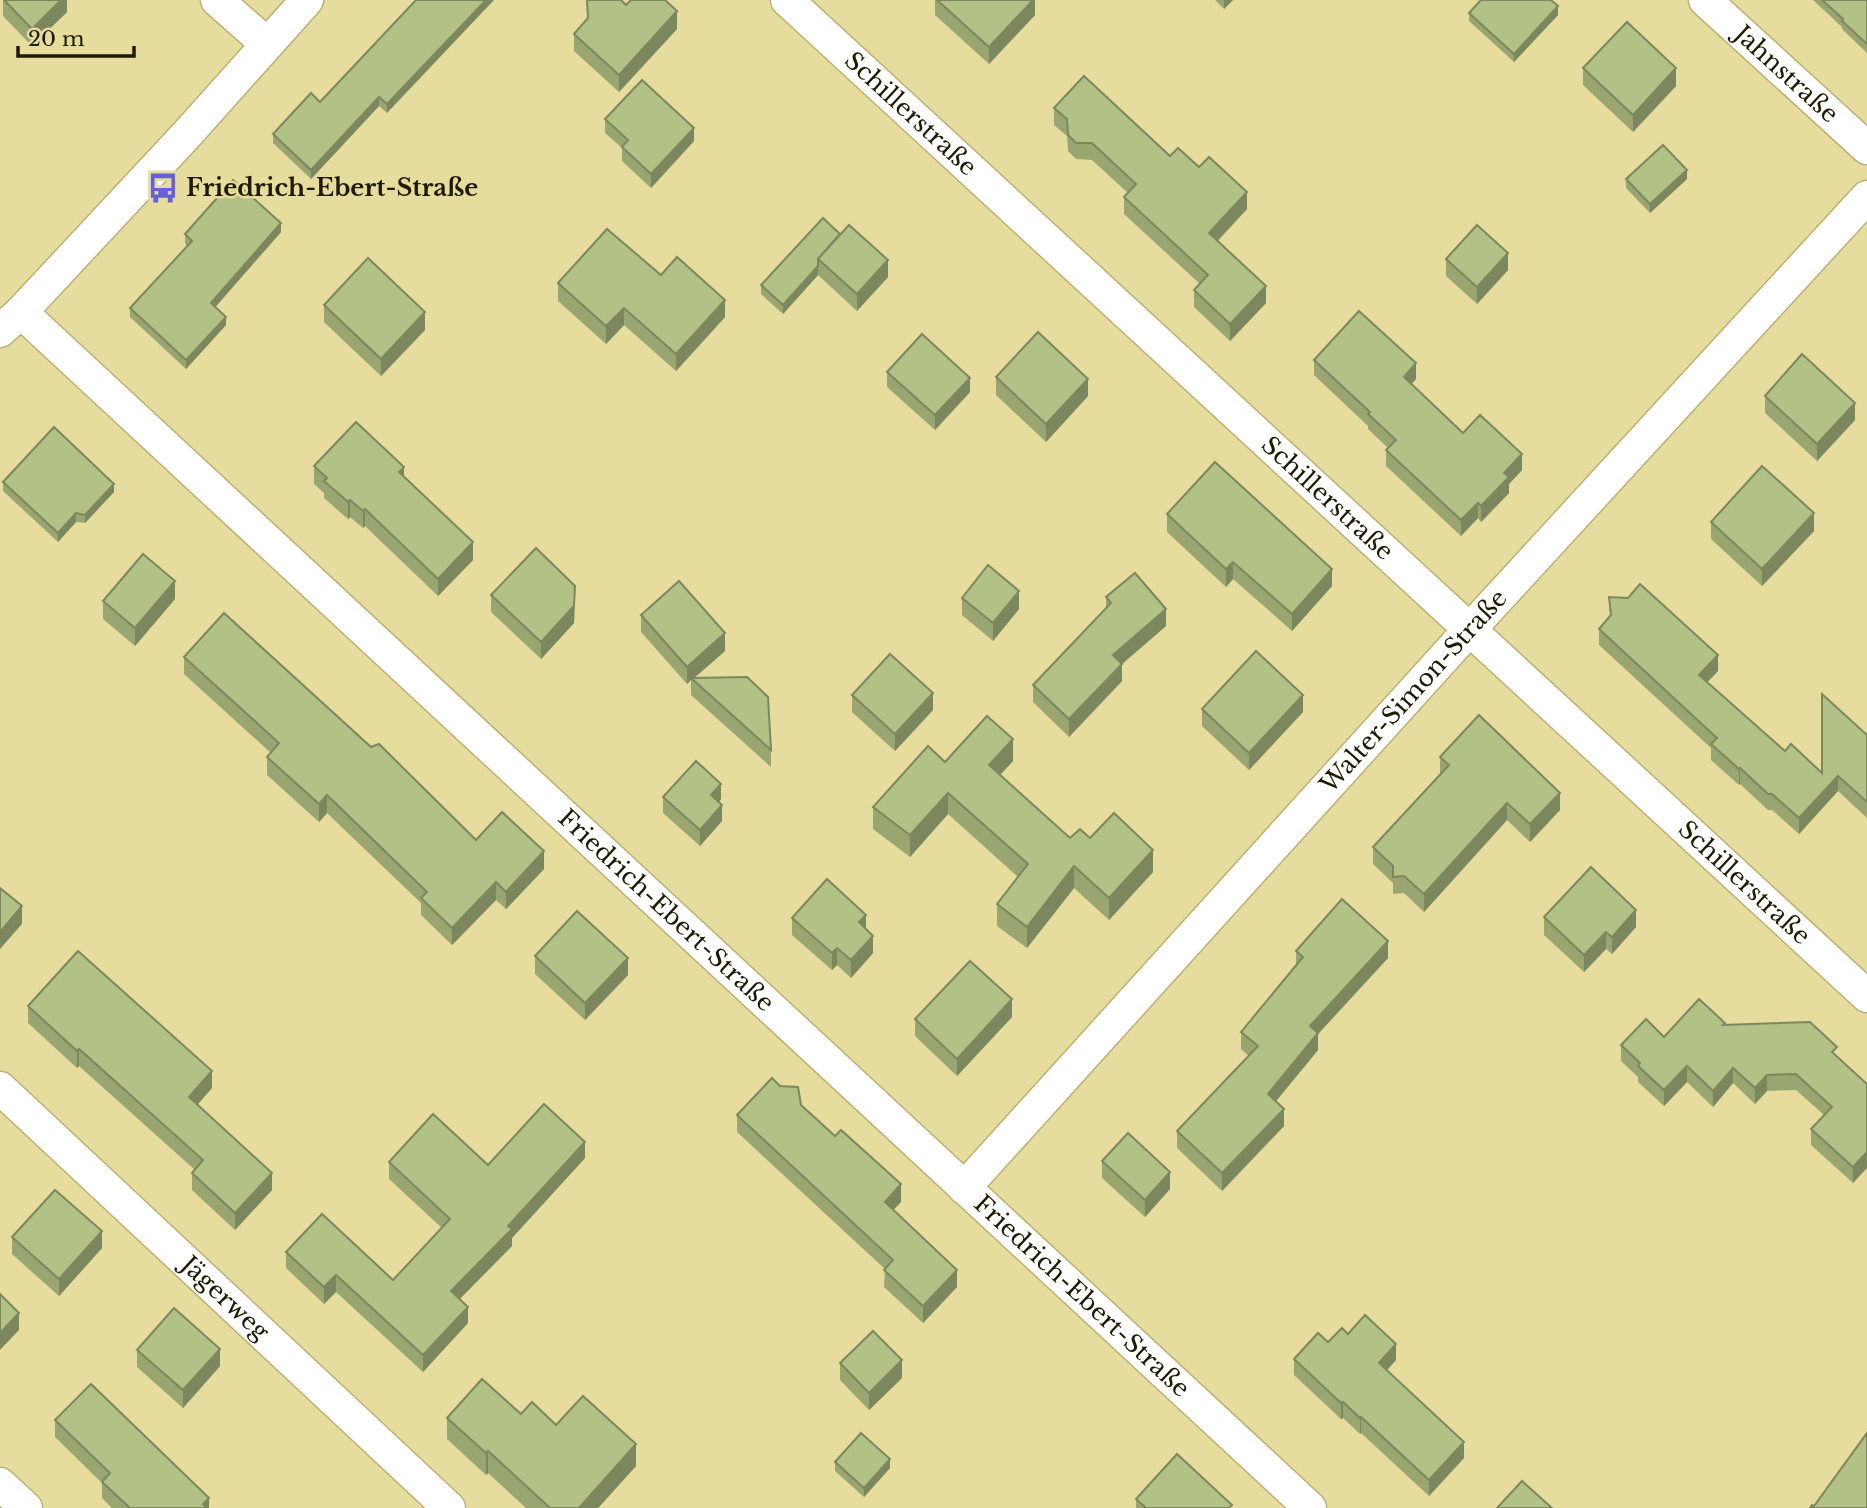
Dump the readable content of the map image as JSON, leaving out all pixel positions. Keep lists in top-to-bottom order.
{
  "streets": {
    "street": [
      "Jahnstraße",
      "Schillerstraße",
      "Walter-Simon-Straße",
      "Friedrich-Ebert-Straße",
      "Jägerweg"
    ]
  },
  "crossings": [
    ["Schillerstraße", "Walter-Simon-Straße"],
    ["Walter-Simon-Straße", "Friedrich-Ebert-Straße"]
  ],
  "places": {
    "bus stop": ["Friedrich-Ebert-Straße"]
  },
  "scale_bar": "20 m"
}
